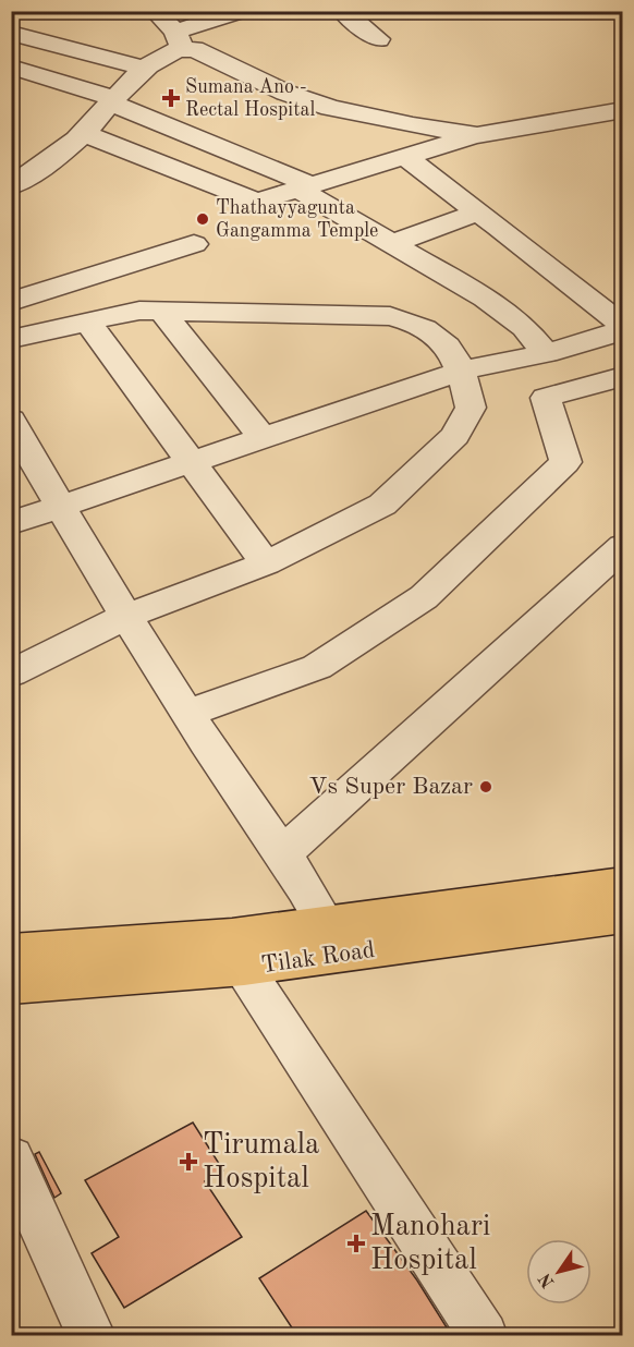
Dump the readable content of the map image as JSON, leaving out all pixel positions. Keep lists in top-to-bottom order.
{
  "streets": {
    "main road": ["Tilak Road"]
  },
  "places": {
    "health": ["Sumana Ano - Rectal Hospital", "Tirumala Hospital", "Manohari Hospital"],
    "other": ["Thathayyagunta Gangamma Temple", "Vs Super Bazar"]
  },
  "north": "bottom left"
}
